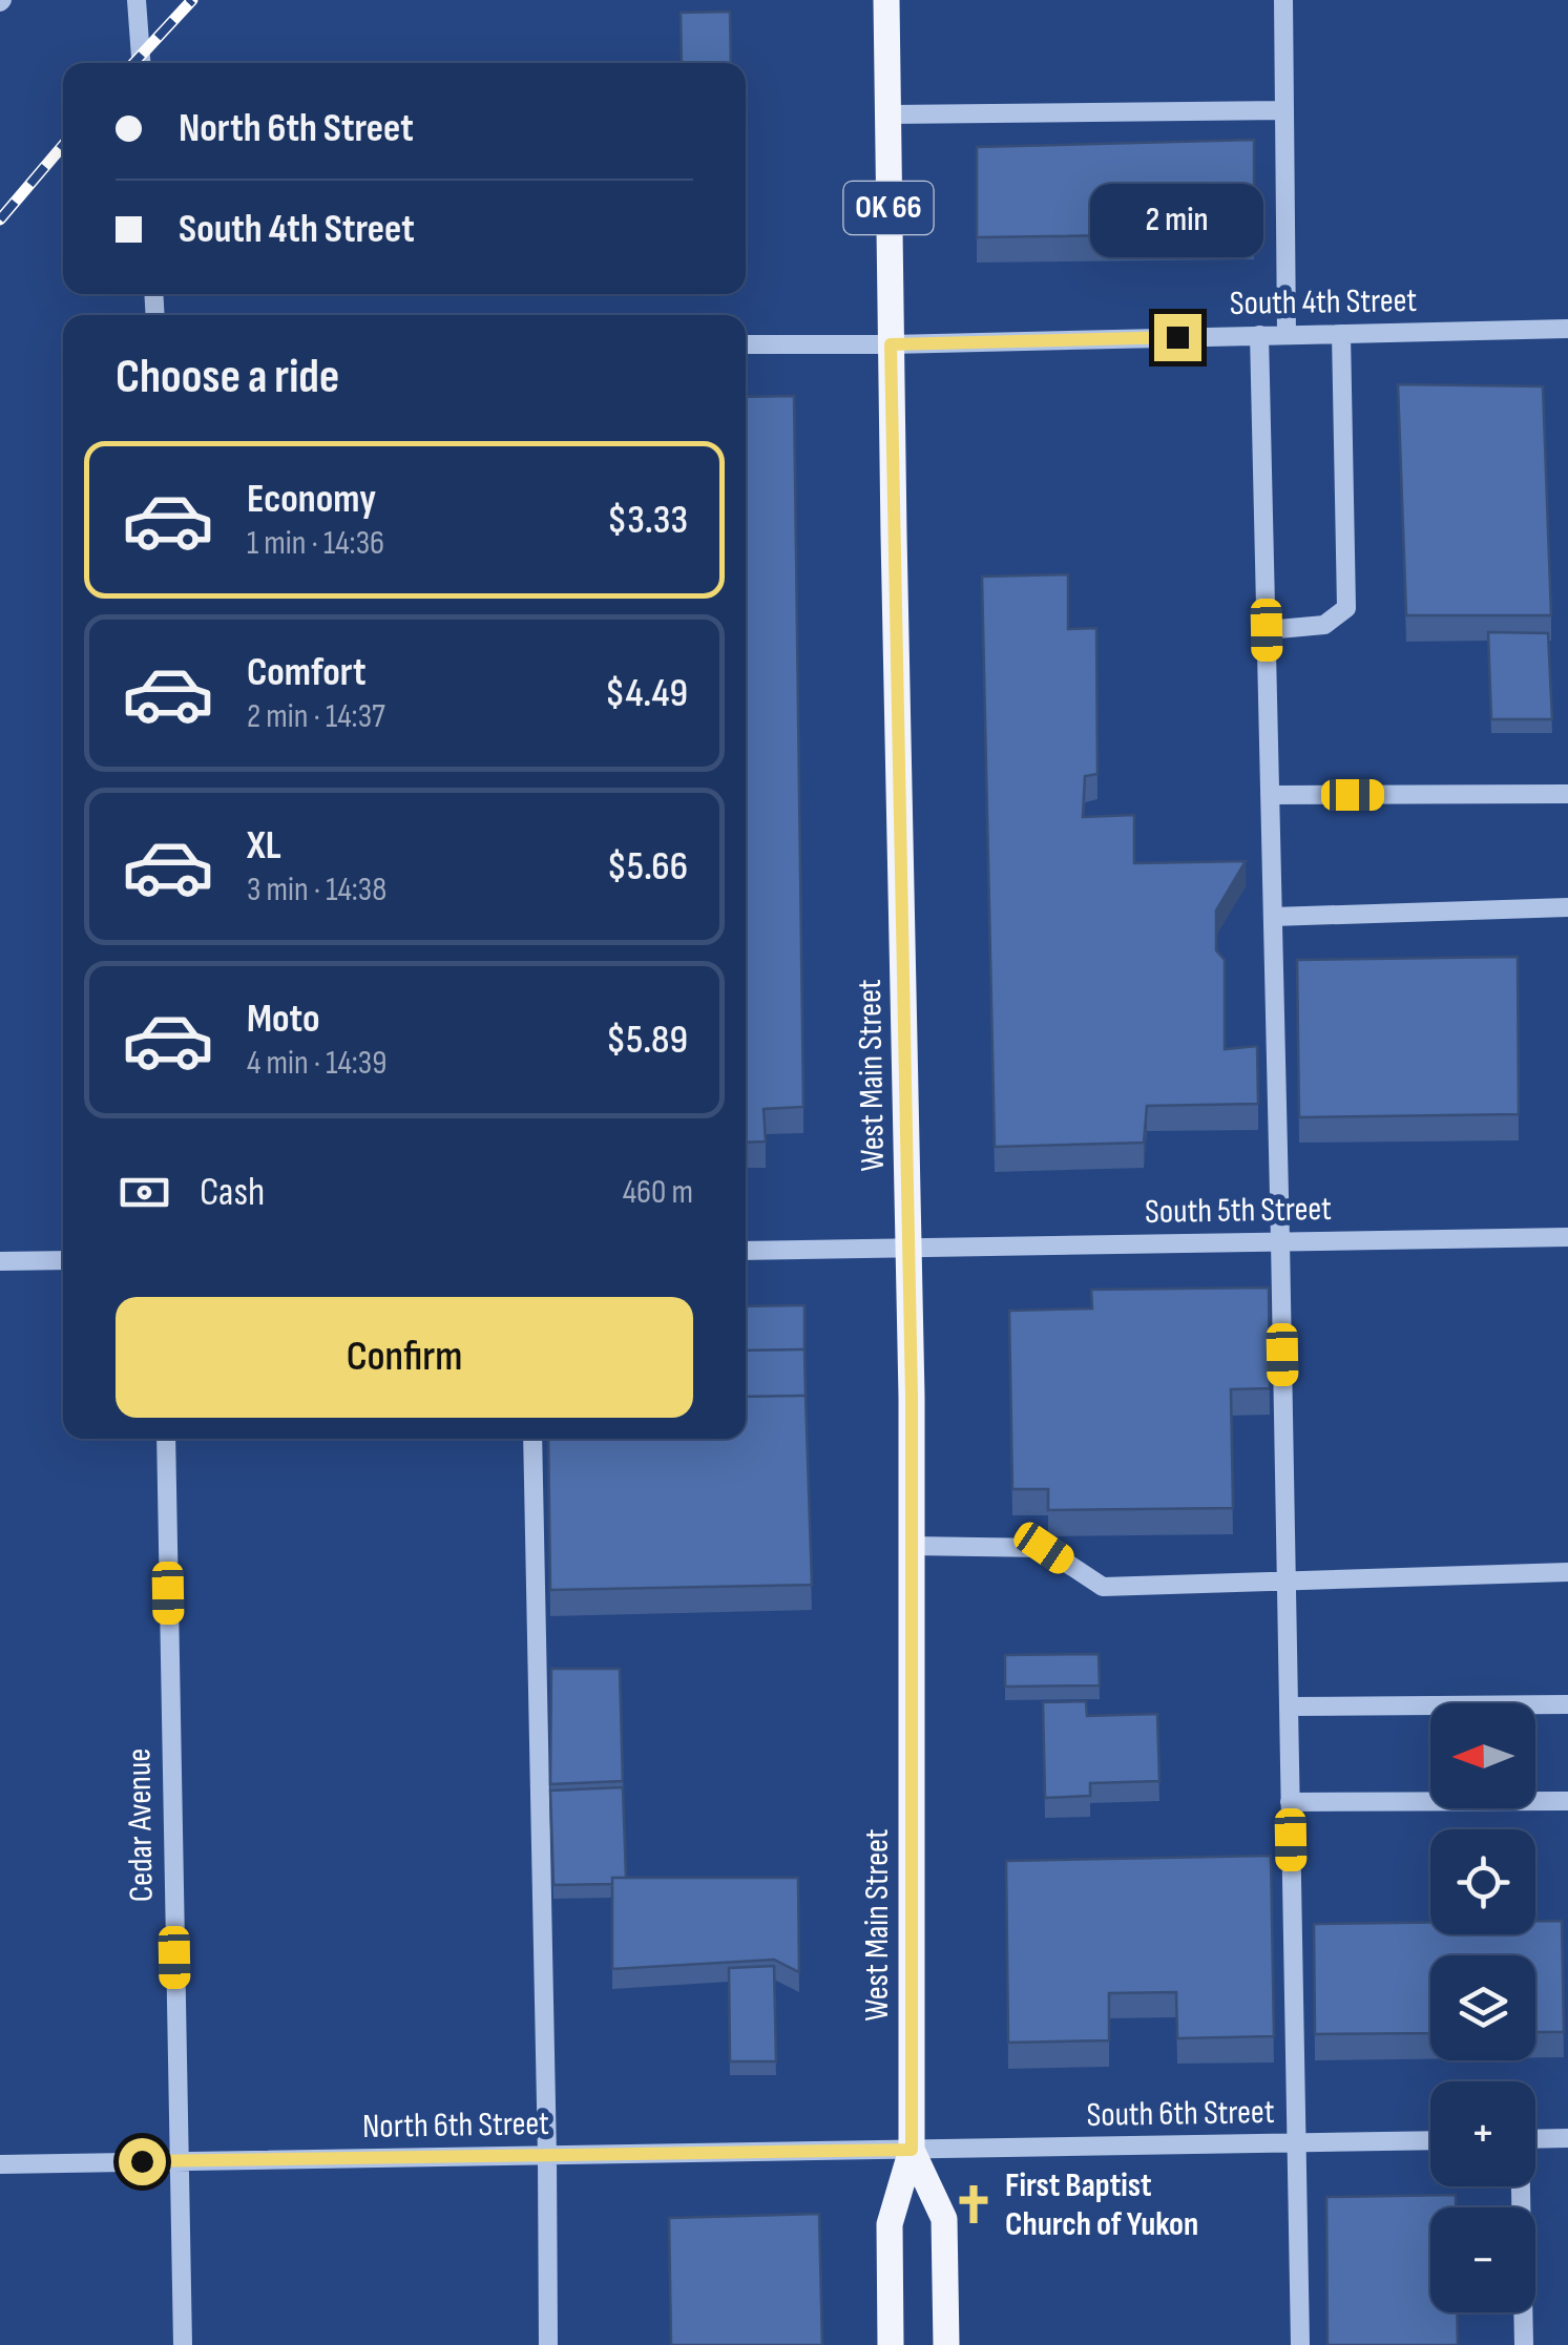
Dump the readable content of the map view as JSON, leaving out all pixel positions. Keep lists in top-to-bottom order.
{
  "streets": {
    "main road": ["OK 66", "West Main Street"],
    "street": [
      "South 4th Street",
      "South 5th Street",
      "Cedar Avenue",
      "South 6th Street",
      "North 6th Street"
    ]
  },
  "crossings": [
    ["South 4th Street", "West Main Street"],
    ["West Main Street", "South 5th Street"],
    ["West Main Street", "South 6th Street"],
    ["West Main Street", "North 6th Street"],
    ["Cedar Avenue", "North 6th Street"],
    ["South 6th Street", "North 6th Street"]
  ],
  "places": {
    "church": ["First Baptist Church of Yukon"]
  },
  "north": "left",
  "page": {
    "banner": ["North 6th Street", "South 4th Street"],
    "bubble": "2 min",
    "heading": "Choose a ride",
    "list": [
      {
        "name": "Economy",
        "note": "1 min · 14:36",
        "value": "$3.33"
      },
      {
        "name": "Comfort",
        "note": "2 min · 14:37",
        "value": "$4.49"
      },
      {
        "name": "XL",
        "note": "3 min · 14:38",
        "value": "$5.66"
      },
      {
        "name": "Moto",
        "note": "4 min · 14:39",
        "value": "$5.89"
      }
    ],
    "pay": ["Cash", "460 m"],
    "buttons": "Confirm",
    "map_buttons": ["+", "−"]
  }
}
